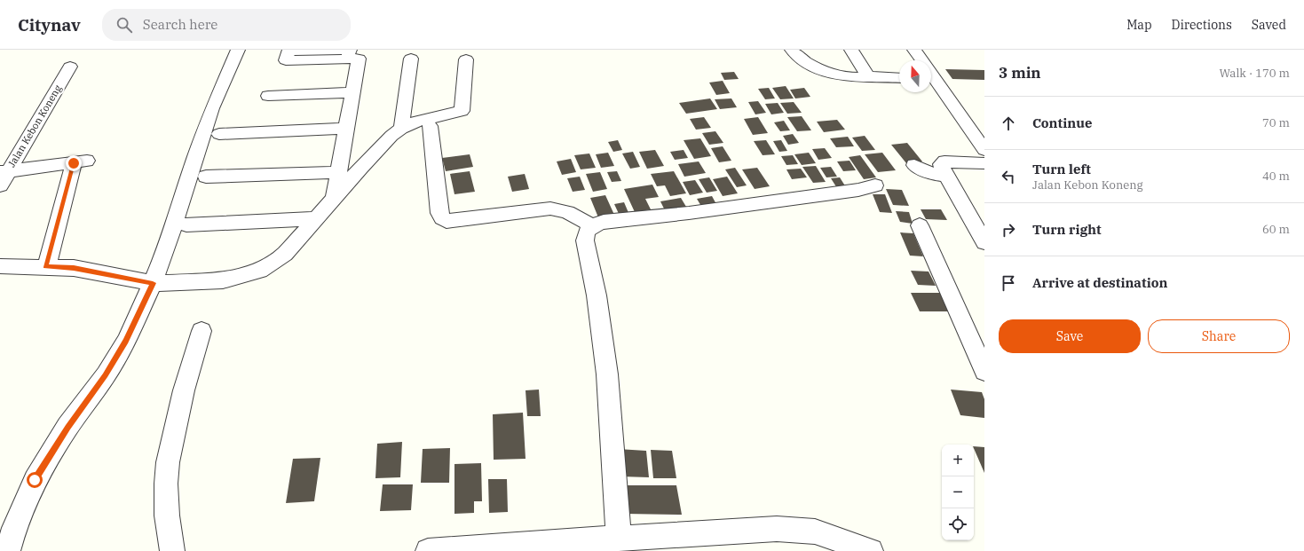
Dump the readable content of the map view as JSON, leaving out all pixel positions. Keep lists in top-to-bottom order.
{
  "streets": {
    "street": ["Jalan Kebon Koneng"]
  },
  "north": "top",
  "page": {
    "header": "Citynav",
    "search": "Search here",
    "nav": ["Map", "Directions", "Saved"],
    "heading": ["3 min", "Walk · 170 m"],
    "list": [
      ["Continue", "70 m"],
      ["Turn left", "Jalan Kebon Koneng", "40 m"],
      ["Turn right", "60 m"],
      "Arrive at destination"
    ],
    "buttons": ["Save", "Share"],
    "map_buttons": ["+", "−"]
  }
}
